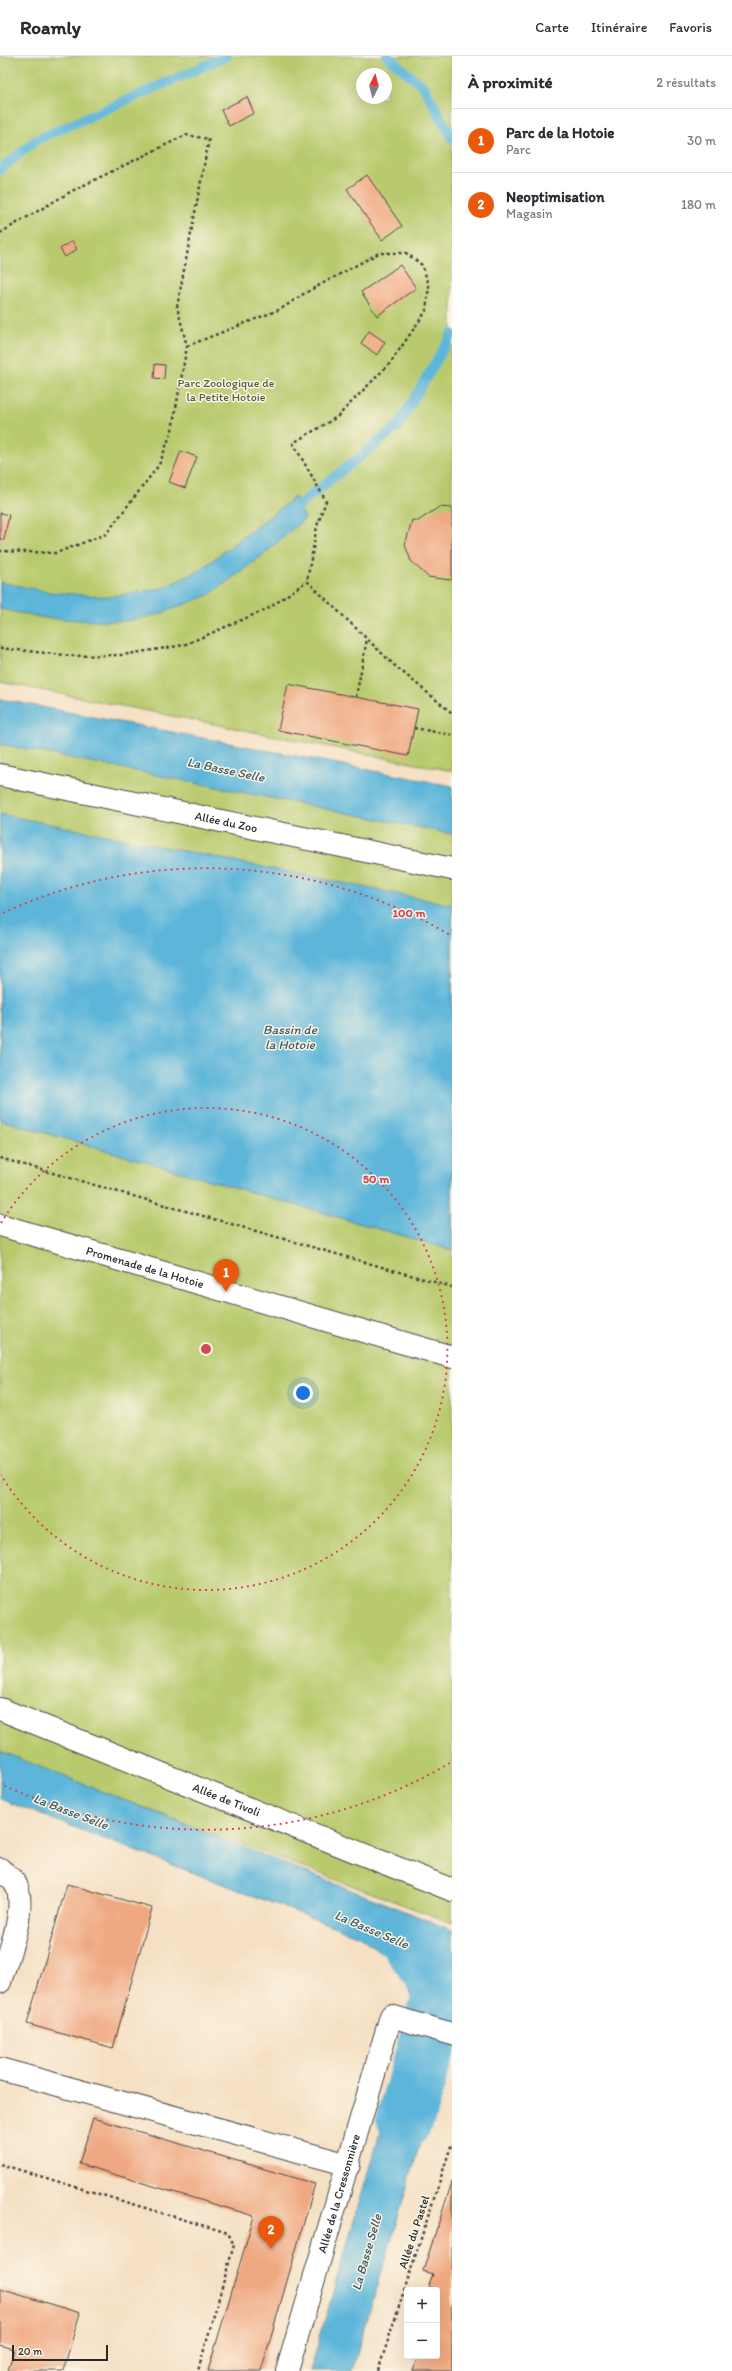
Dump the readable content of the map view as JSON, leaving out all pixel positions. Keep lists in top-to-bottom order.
{
  "streets": {
    "street": [
      "Allée du Zoo",
      "Promenade de la Hotoie",
      "Allée de Tivoli",
      "Allée de la Cressonnière"
    ],
    "path": ["Allée du Pastel"]
  },
  "water": ["La Basse Selle", "Bassin de la Hotoie"],
  "parks": ["Parc Zoologique de la Petite Hotoie"],
  "scale_bar": "20 m",
  "north": "top",
  "page": {
    "header": "Roamly",
    "nav": ["Carte", "Itinéraire", "Favoris"],
    "heading": ["À proximité", "2 résultats"],
    "list": [
      {
        "mark": "1",
        "name": "Parc de la Hotoie",
        "note": "Parc",
        "value": "30 m"
      },
      {
        "mark": "2",
        "name": "Neoptimisation",
        "note": "Magasin",
        "value": "180 m"
      }
    ],
    "pins": ["1", "2"],
    "map_buttons": ["+", "−"],
    "scale": "20 m"
  },
  "rings": ["100 m", "50 m"]
}
